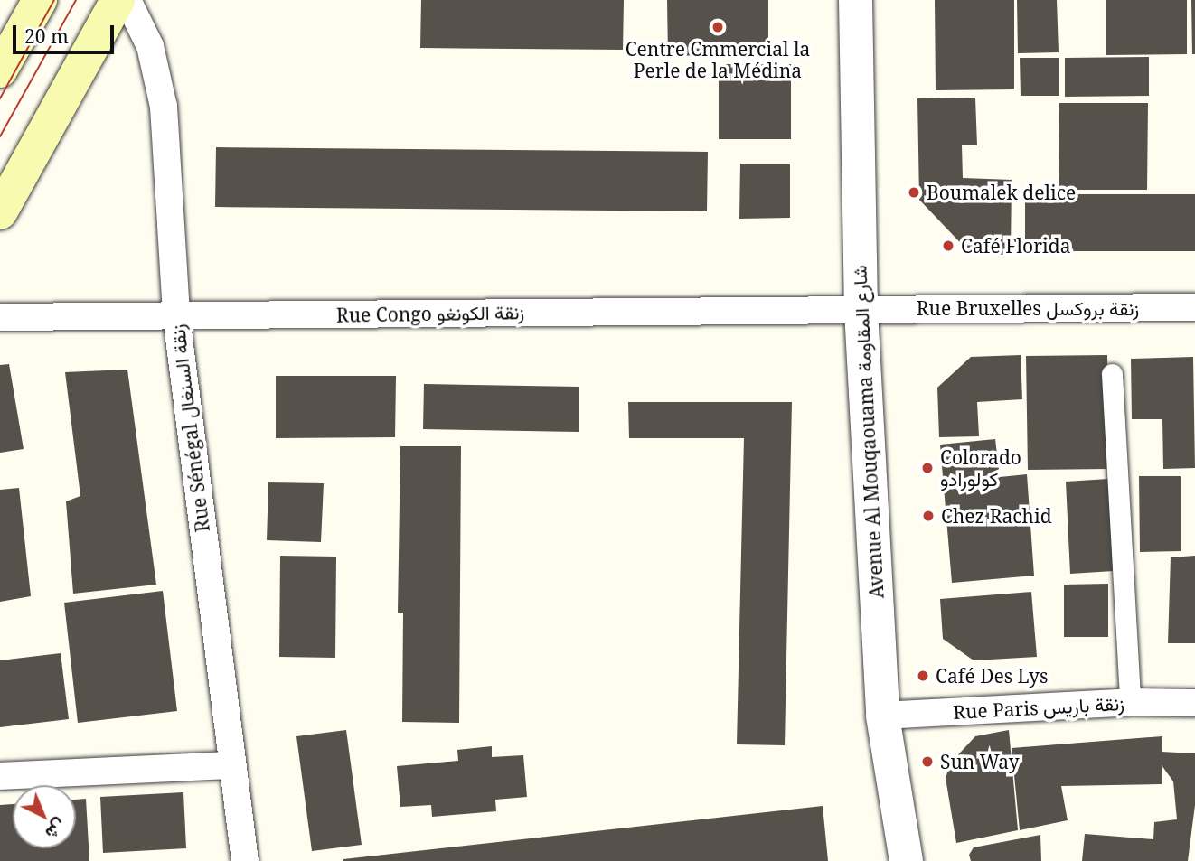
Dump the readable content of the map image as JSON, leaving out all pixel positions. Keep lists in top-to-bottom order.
{
  "streets": {
    "street": [
      "Rue Bruxelles زنقة بروكسل",
      "Rue Congo زنقة الكونغو",
      "Rue Sénégal زنقة السنغال",
      "Avenue Al Mouqaouama شارع المقاومة",
      "Rue Paris زنقة باريس"
    ]
  },
  "crossings": [
    ["Rue Bruxelles زنقة بروكسل", "Rue Congo زنقة الكونغو"],
    ["Rue Bruxelles زنقة بروكسل", "Avenue Al Mouqaouama شارع المقاومة"],
    ["Rue Congo زنقة الكونغو", "Rue Sénégal زنقة السنغال"],
    ["Rue Congo زنقة الكونغو", "Avenue Al Mouqaouama شارع المقاومة"],
    ["Avenue Al Mouqaouama شارع المقاومة", "Rue Paris زنقة باريس"]
  ],
  "places": [
    "Centre Cmmercial la Perle de la Médina",
    "Boumalek delice",
    "Café Florida",
    "Colorado كولورادو",
    "Chez Rachid",
    "Café Des Lys",
    "Sun Way"
  ],
  "scale_bar": "20 m",
  "north": "bottom right"
}
